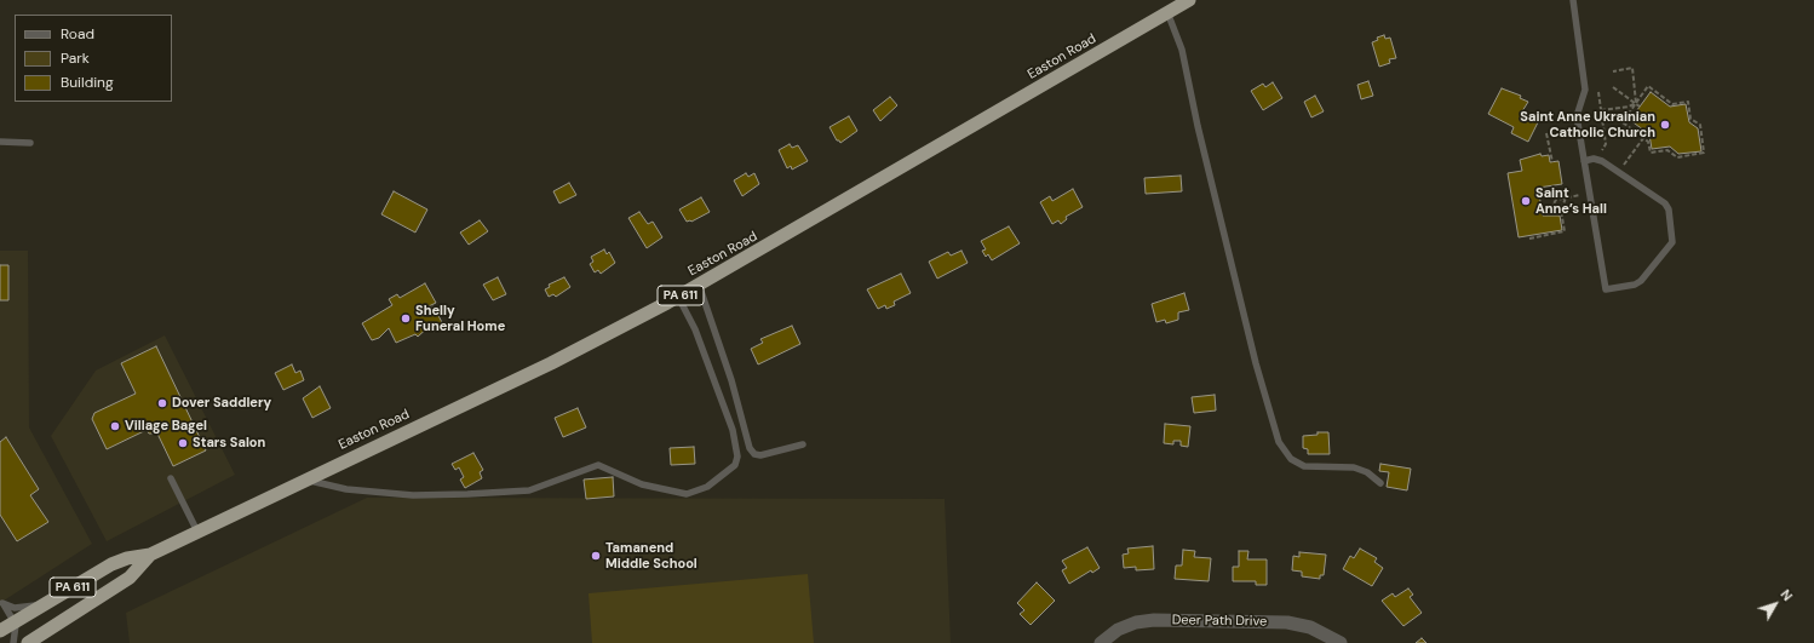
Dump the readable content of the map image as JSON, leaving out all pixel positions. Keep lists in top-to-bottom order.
{
  "streets": {
    "highway": ["Easton Road", "PA 611"],
    "street": ["Deer Path Drive"]
  },
  "places": [
    "Saint Anne Ukrainian Catholic Church",
    "Saint Anne’s Hall",
    "Shelly Funeral Home",
    "Dover Saddlery",
    "Village Bagel",
    "Stars Salon",
    "Tamanend Middle School"
  ],
  "legend": ["Road", "Park", "Building"],
  "north": "top right"
}
